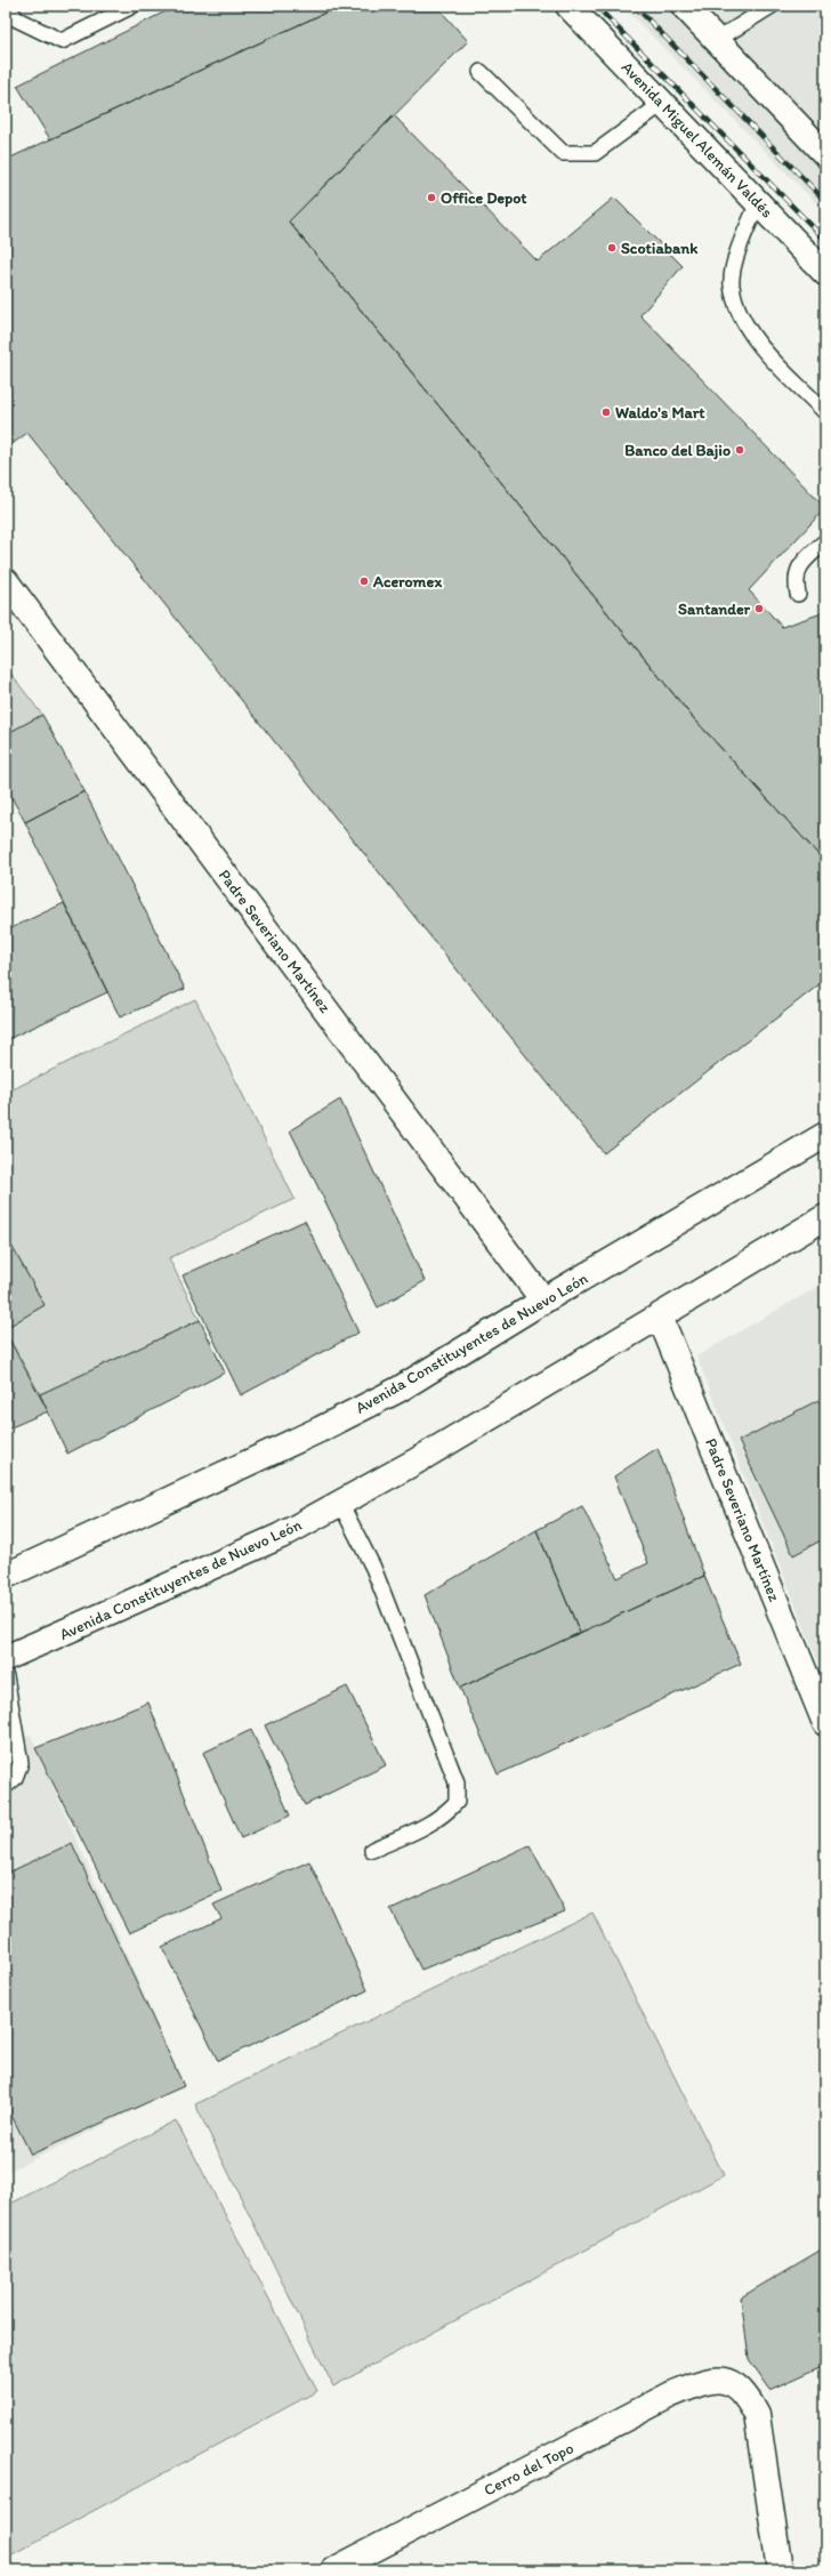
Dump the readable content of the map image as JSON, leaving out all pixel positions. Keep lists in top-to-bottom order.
{
  "streets": {
    "main road": [
      "Avenida Miguel Alemán Valdés",
      "Padre Severiano Martínez",
      "Avenida Constituyentes de Nuevo León",
      "Cerro del Topo"
    ]
  },
  "crossings": [
    ["Padre Severiano Martínez", "Avenida Constituyentes de Nuevo León"]
  ],
  "places": [
    "Office Depot",
    "Scotiabank",
    "Waldo's Mart",
    "Banco del Bajio",
    "Aceromex",
    "Santander"
  ]
}
